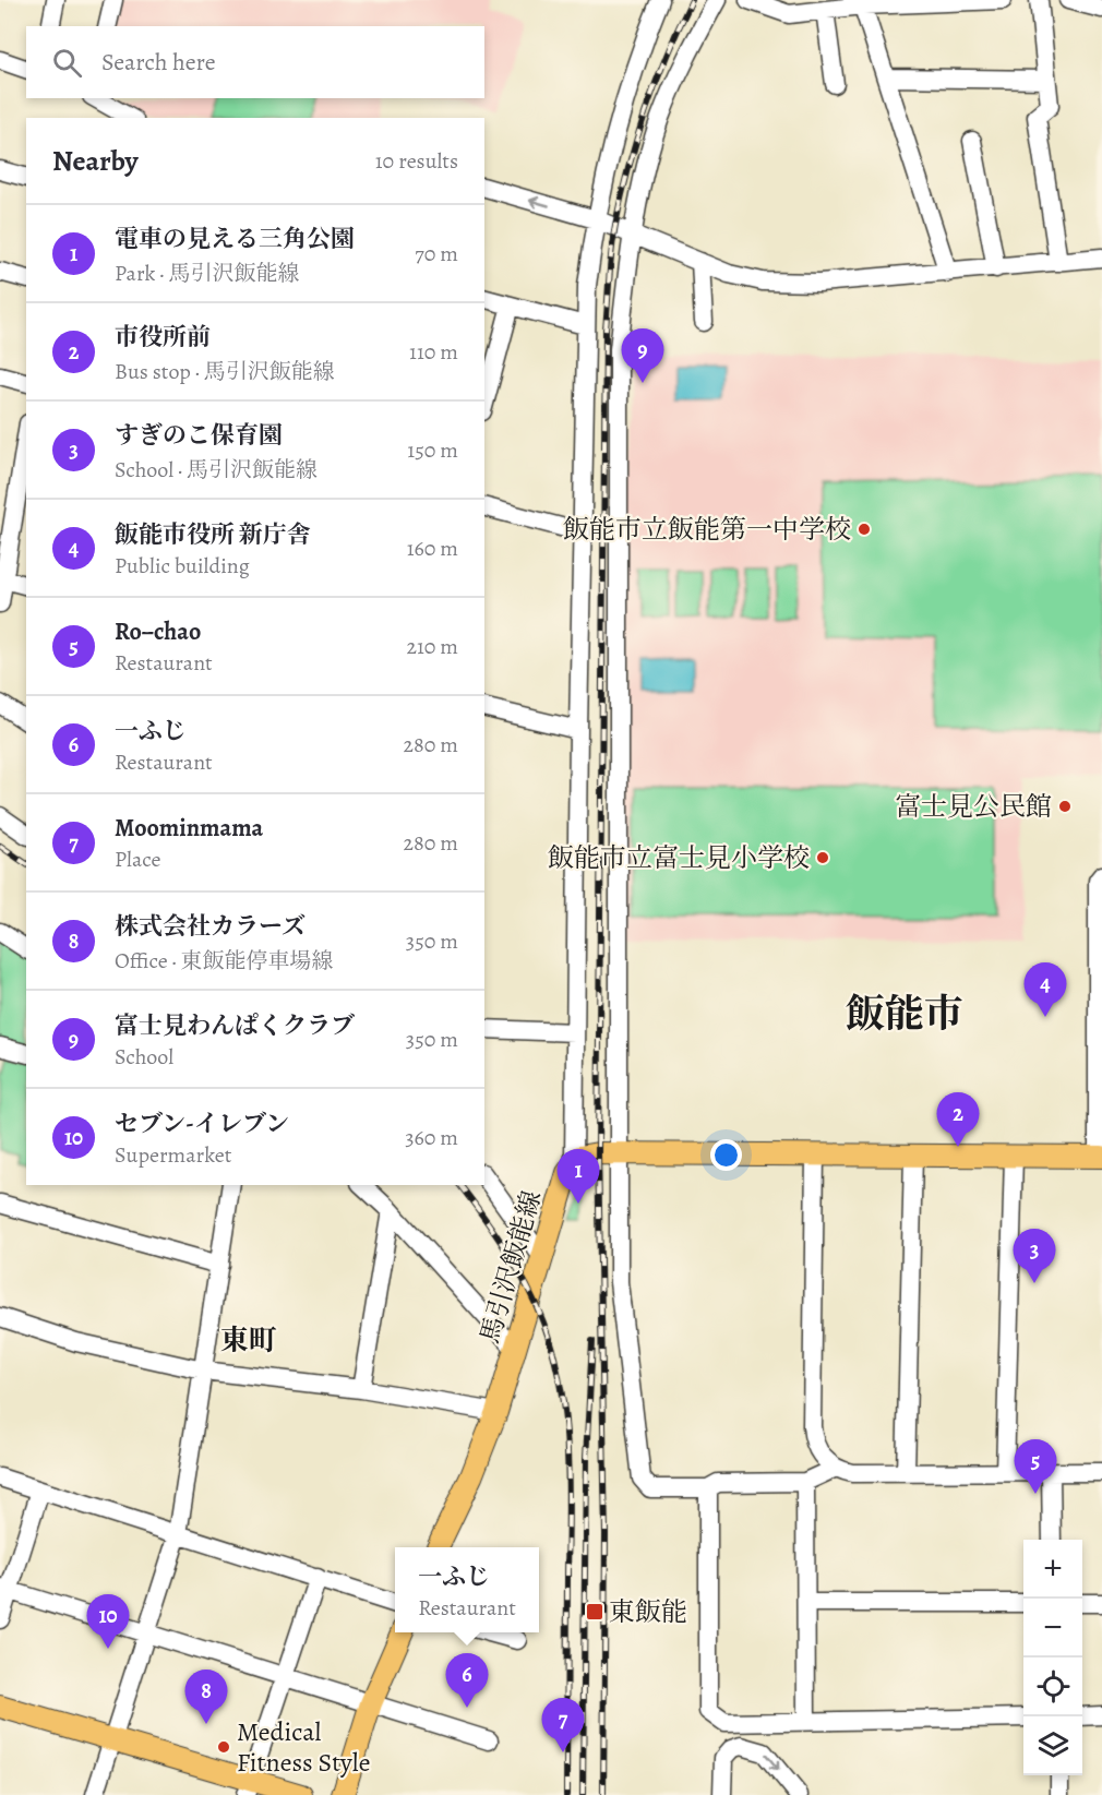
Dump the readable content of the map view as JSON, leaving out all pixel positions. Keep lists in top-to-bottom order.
{
  "streets": {
    "main road": ["馬引沢飯能線"]
  },
  "districts": ["飯能市", "東町"],
  "places": {
    "other": [
      "飯能市立飯能第一中学校",
      "富士見公民館",
      "飯能市立富士見小学校",
      "Medical Fitness Style"
    ],
    "transit": ["東飯能"]
  },
  "page": {
    "search": "Search here",
    "heading": ["Nearby", "10 results"],
    "list": [
      {
        "mark": "1",
        "name": "電車の見える三角公園",
        "note": "Park · 馬引沢飯能線",
        "value": "70 m"
      },
      {
        "mark": "2",
        "name": "市役所前",
        "note": "Bus stop · 馬引沢飯能線",
        "value": "110 m"
      },
      {
        "mark": "3",
        "name": "すぎのこ保育園",
        "note": "School · 馬引沢飯能線",
        "value": "150 m"
      },
      {
        "mark": "4",
        "name": "飯能市役所 新庁舎",
        "note": "Public building",
        "value": "160 m"
      },
      {
        "mark": "5",
        "name": "Ro−chao",
        "note": "Restaurant",
        "value": "210 m"
      },
      {
        "mark": "6",
        "name": "一ふじ",
        "note": "Restaurant",
        "value": "280 m"
      },
      {
        "mark": "7",
        "name": "Moominmama",
        "note": "Place",
        "value": "280 m"
      },
      {
        "mark": "8",
        "name": "株式会社カラーズ",
        "note": "Office · 東飯能停車場線",
        "value": "350 m"
      },
      {
        "mark": "9",
        "name": "富士見わんぱくクラブ",
        "note": "School",
        "value": "350 m"
      },
      {
        "mark": "10",
        "name": "セブン-イレブン",
        "note": "Supermarket",
        "value": "360 m"
      }
    ],
    "pins": [
      "9",
      "4",
      "2",
      "1",
      "3",
      "5",
      "10",
      "6",
      "8",
      "7"
    ],
    "map_buttons": ["+", "−"],
    "popup": ["一ふじ", "Restaurant"]
  }
}
